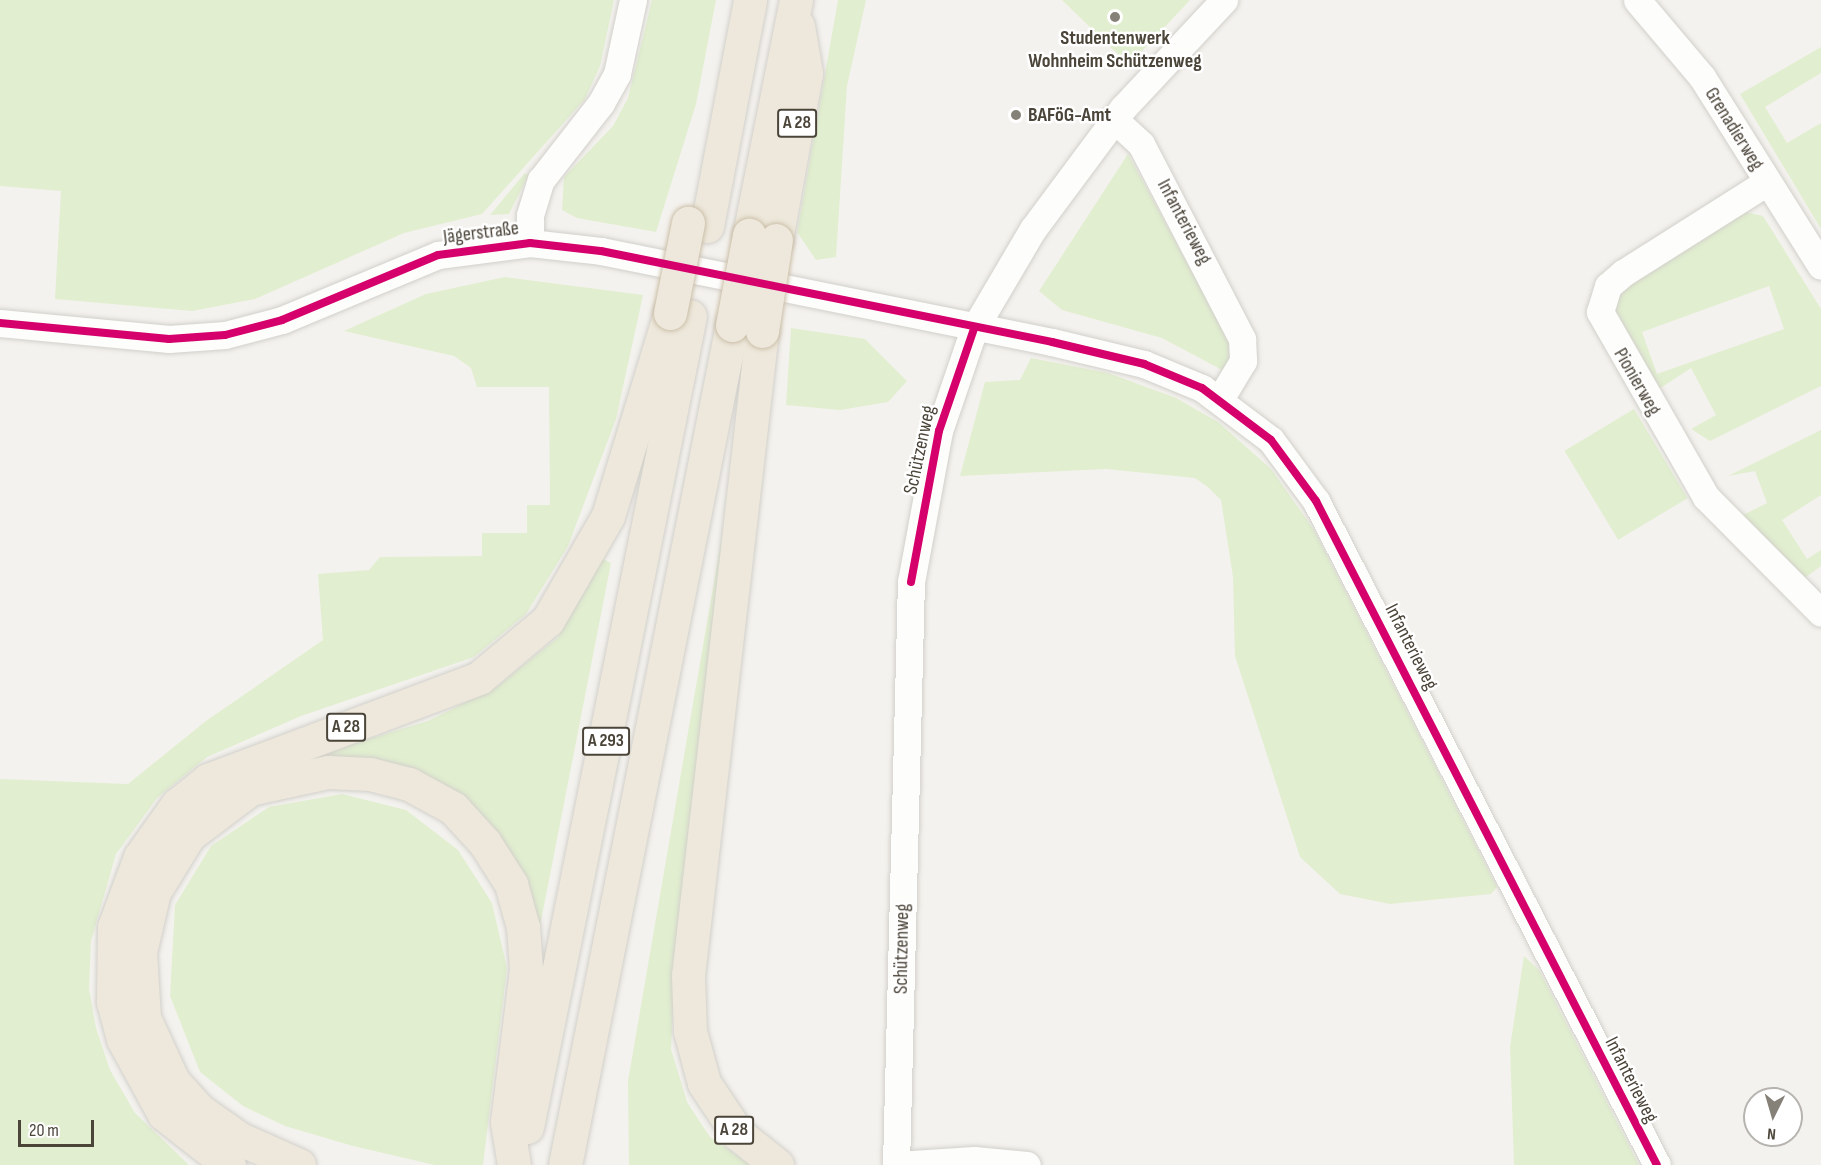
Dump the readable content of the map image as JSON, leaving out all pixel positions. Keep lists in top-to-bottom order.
{
  "streets": {
    "highway": ["A 28", "A 293"],
    "street": [
      "Grenadierweg",
      "Infanterieweg",
      "Jägerstraße",
      "Pionierweg",
      "Schützenweg"
    ]
  },
  "crossings": [
    ["A 28", "A 293"],
    ["Grenadierweg", "Pionierweg"],
    ["Infanterieweg", "Jägerstraße"],
    ["Infanterieweg", "Schützenweg"],
    ["Jägerstraße", "Schützenweg"]
  ],
  "places": ["Studentenwerk Wohnheim Schützenweg", "BAFöG-Amt"],
  "scale_bar": "20 m",
  "north": "bottom"
}
